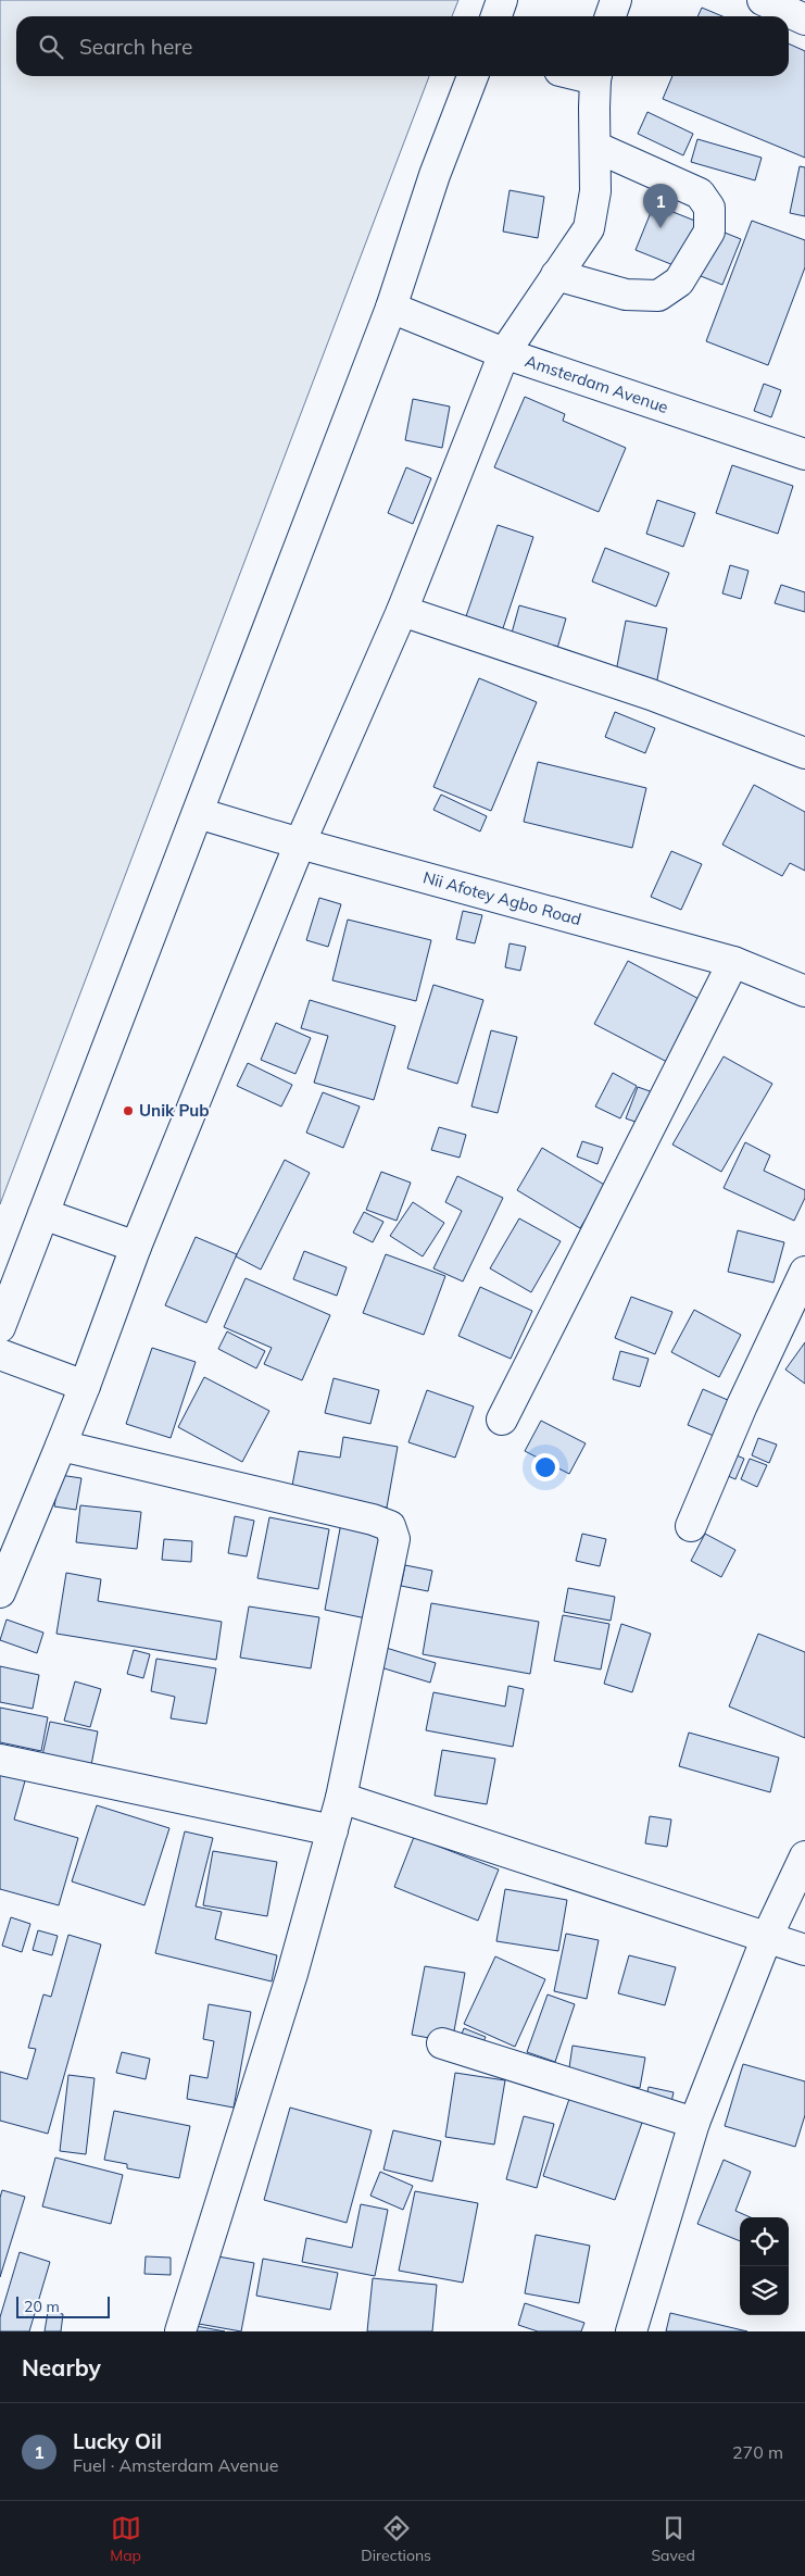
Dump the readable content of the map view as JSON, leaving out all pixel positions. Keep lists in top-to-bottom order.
{
  "streets": {
    "main road": ["Amsterdam Avenue", "Nii Afotey Agbo Road"]
  },
  "places": ["Unik Pub"],
  "scale_bar": "20 m",
  "page": {
    "search": "Search here",
    "pins": "1",
    "scale": "20 m",
    "heading": "Nearby",
    "list": [
      {
        "mark": "1",
        "name": "Lucky Oil",
        "note": "Fuel · Amsterdam Avenue",
        "value": "270 m"
      }
    ],
    "nav": ["Map", "Directions", "Saved"]
  }
}
